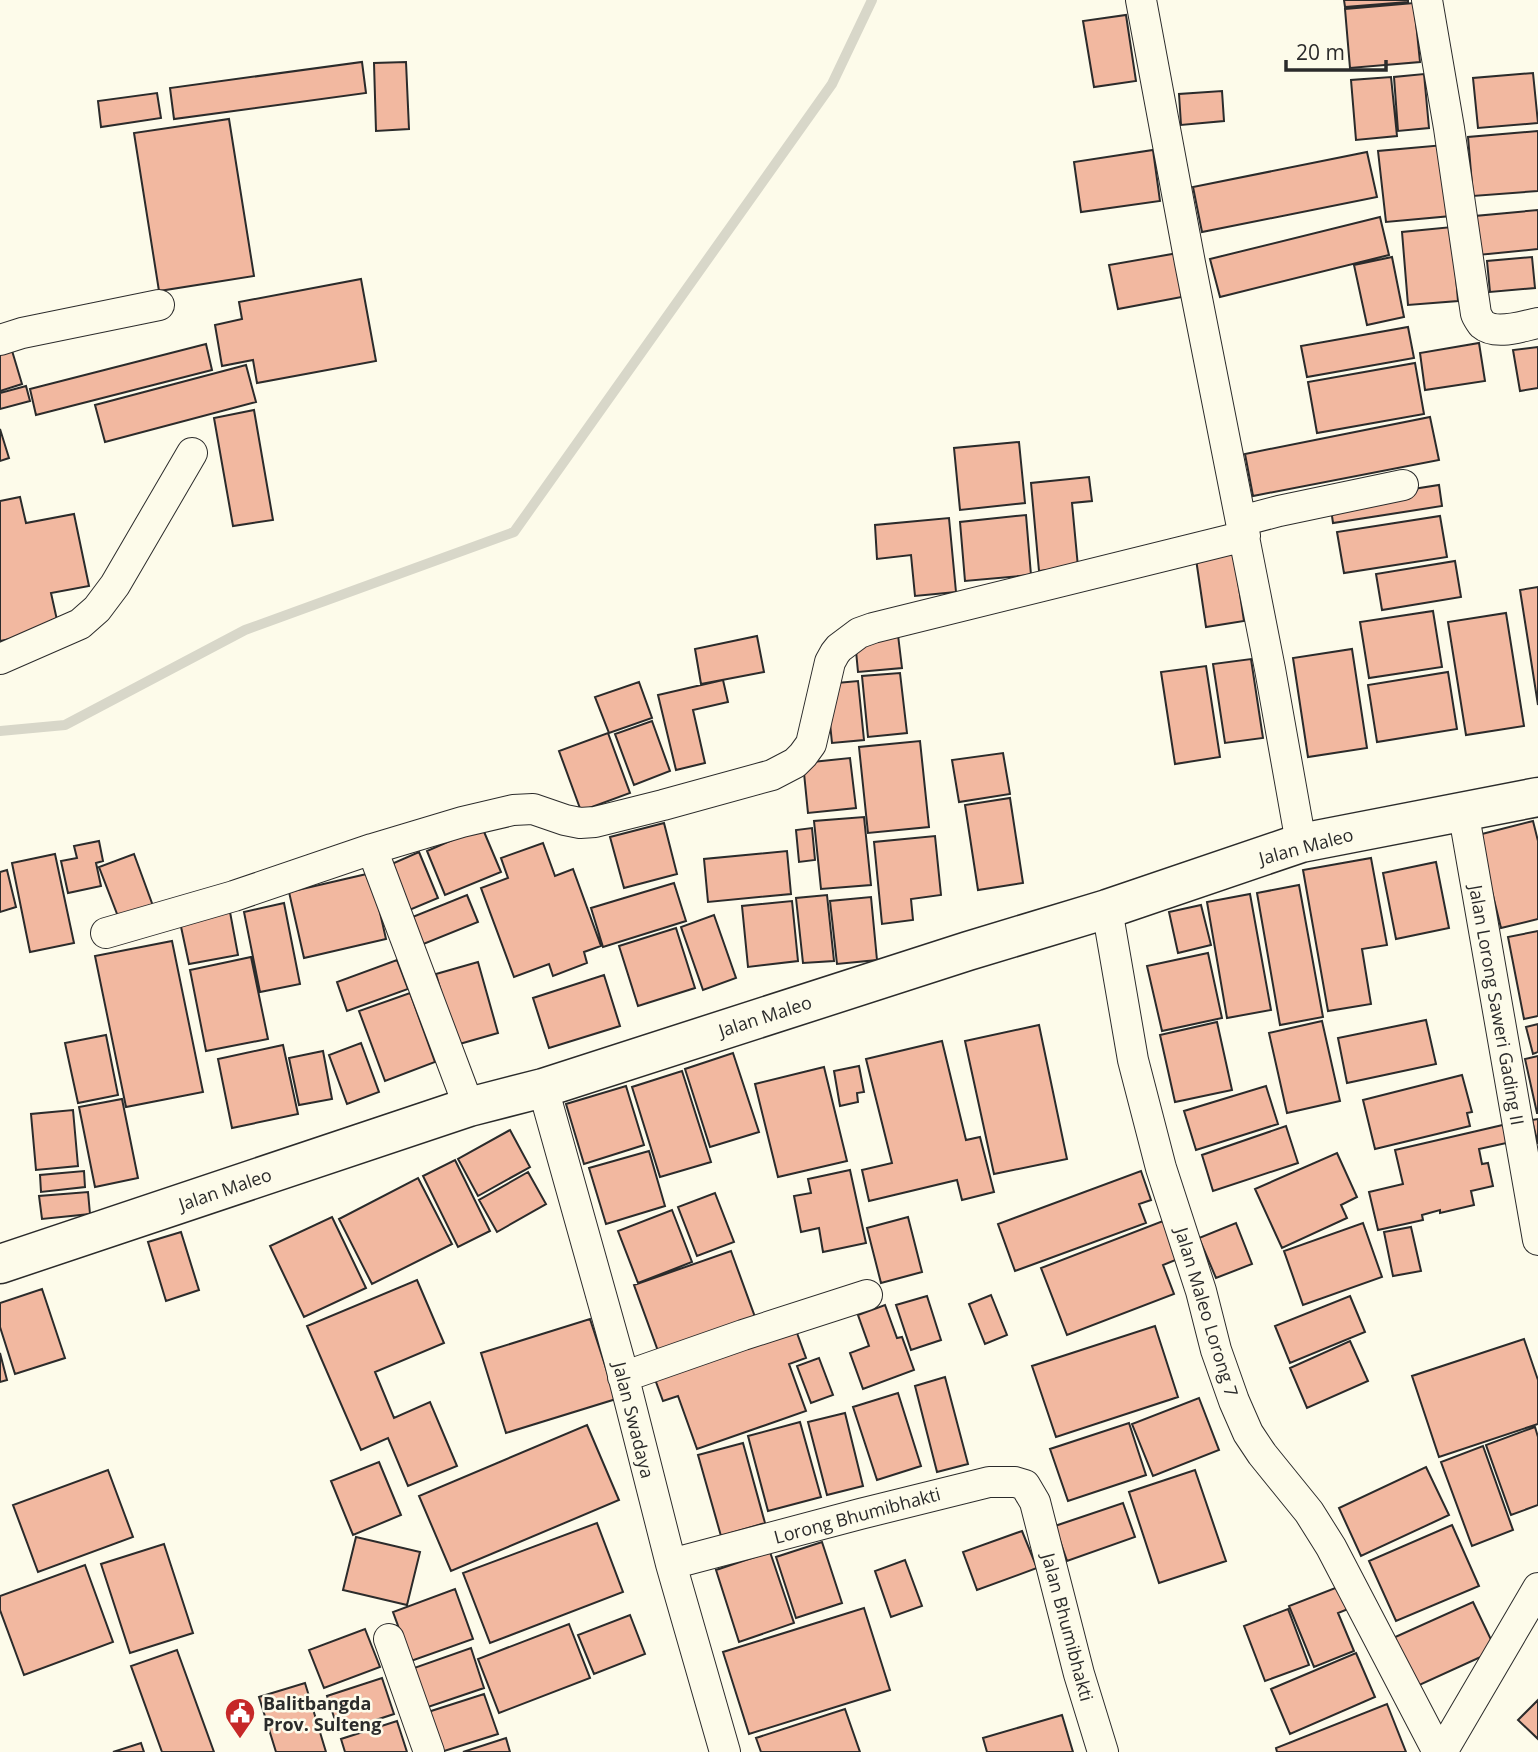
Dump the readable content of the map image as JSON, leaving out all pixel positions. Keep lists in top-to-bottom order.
{
  "streets": {
    "street": [
      "Jalan Maleo",
      "Jalan Lorong Saweri Gading II",
      "Jalan Maleo Lorong 7",
      "Jalan Swadaya",
      "Lorong Bhumibhakti",
      "Jalan Bhumibhakti"
    ]
  },
  "crossings": [
    ["Jalan Maleo", "Jalan Lorong Saweri Gading II"],
    ["Jalan Maleo", "Jalan Maleo Lorong 7"],
    ["Jalan Maleo", "Jalan Swadaya"],
    ["Jalan Swadaya", "Lorong Bhumibhakti"],
    ["Lorong Bhumibhakti", "Jalan Bhumibhakti"]
  ],
  "places": {
    "public building": ["Balitbangda Prov. Sulteng"]
  },
  "scale_bar": "20 m"
}
